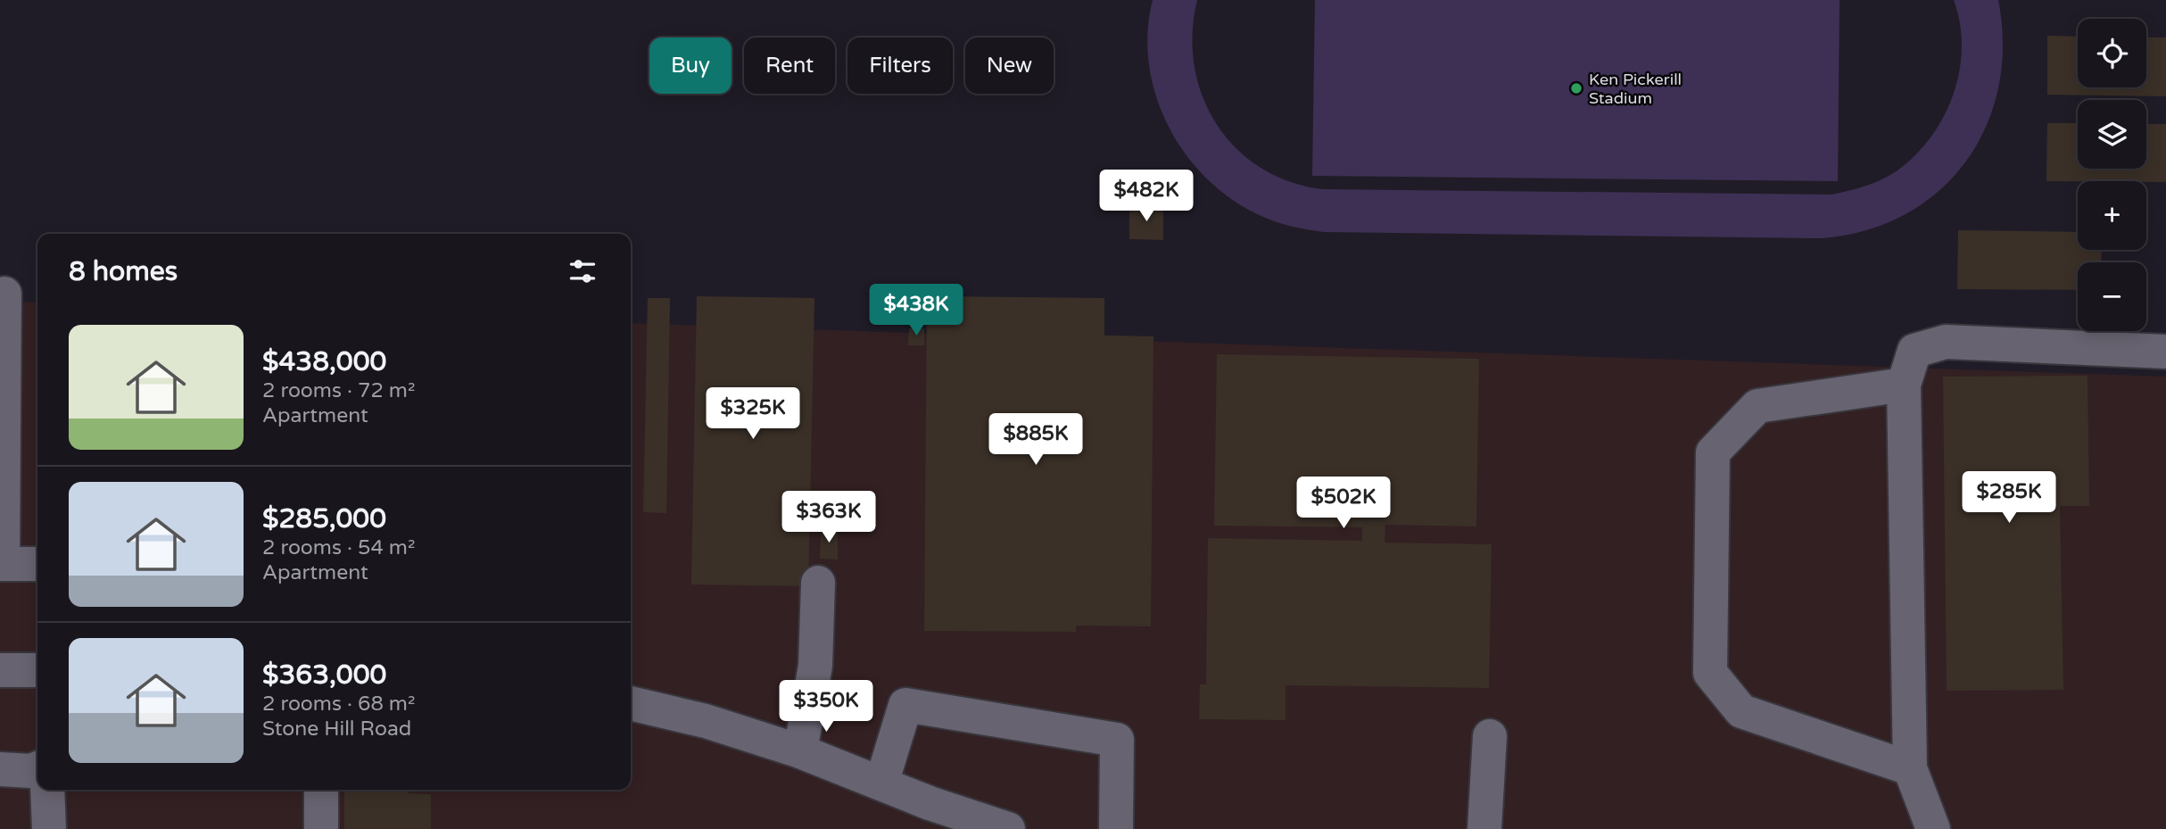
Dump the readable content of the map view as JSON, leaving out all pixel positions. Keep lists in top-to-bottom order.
{
  "places": ["Ken Pickerill Stadium"],
  "page": {
    "map_buttons": ["+", "−"],
    "chip": [
      "Buy",
      "Rent",
      "Filters",
      "New"
    ],
    "price": [
      "$482K",
      "$438K",
      "$325K",
      "$885K",
      "$285K",
      "$502K",
      "$363K",
      "$350K"
    ],
    "heading": "8 homes",
    "list": [
      {
        "name": "$438,000",
        "note": "2 rooms · 72 m² · Apartment"
      },
      {
        "name": "$285,000",
        "note": "2 rooms · 54 m² · Apartment"
      },
      {
        "name": "$363,000",
        "note": "2 rooms · 68 m² · Stone Hill Road"
      }
    ]
  }
}
